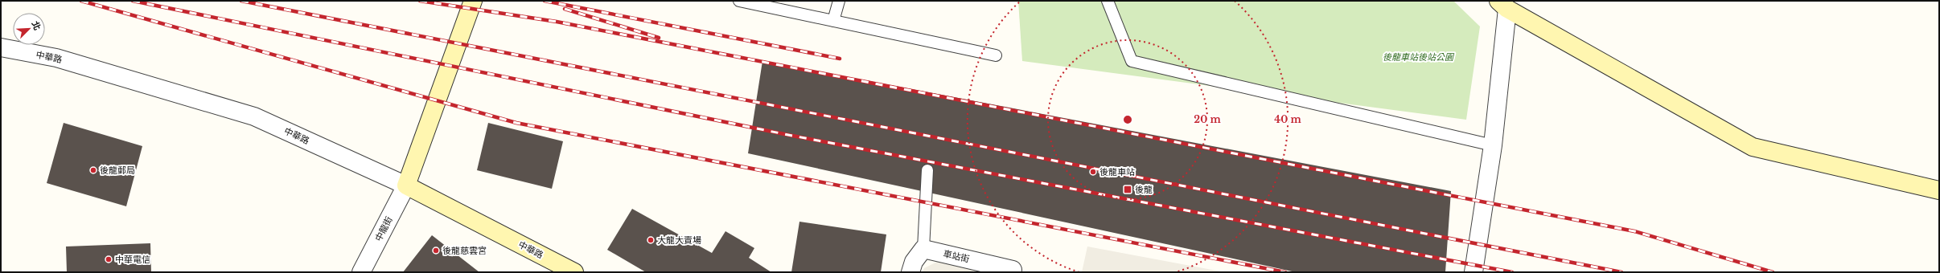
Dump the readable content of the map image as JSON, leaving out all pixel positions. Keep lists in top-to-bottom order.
{
  "streets": {
    "street": ["中華路", "中龍街", "車站街"]
  },
  "crossings": [
    ["中華路", "中龍街"]
  ],
  "parks": ["後龍車站後站公園"],
  "places": {
    "other": [
      "後龍郵局",
      "後龍車站",
      "大龍大賣場",
      "後龍慈雲宮",
      "中華電信"
    ],
    "transit": ["後龍"]
  },
  "north": "top right",
  "rings": ["20 m", "40 m"]
}
